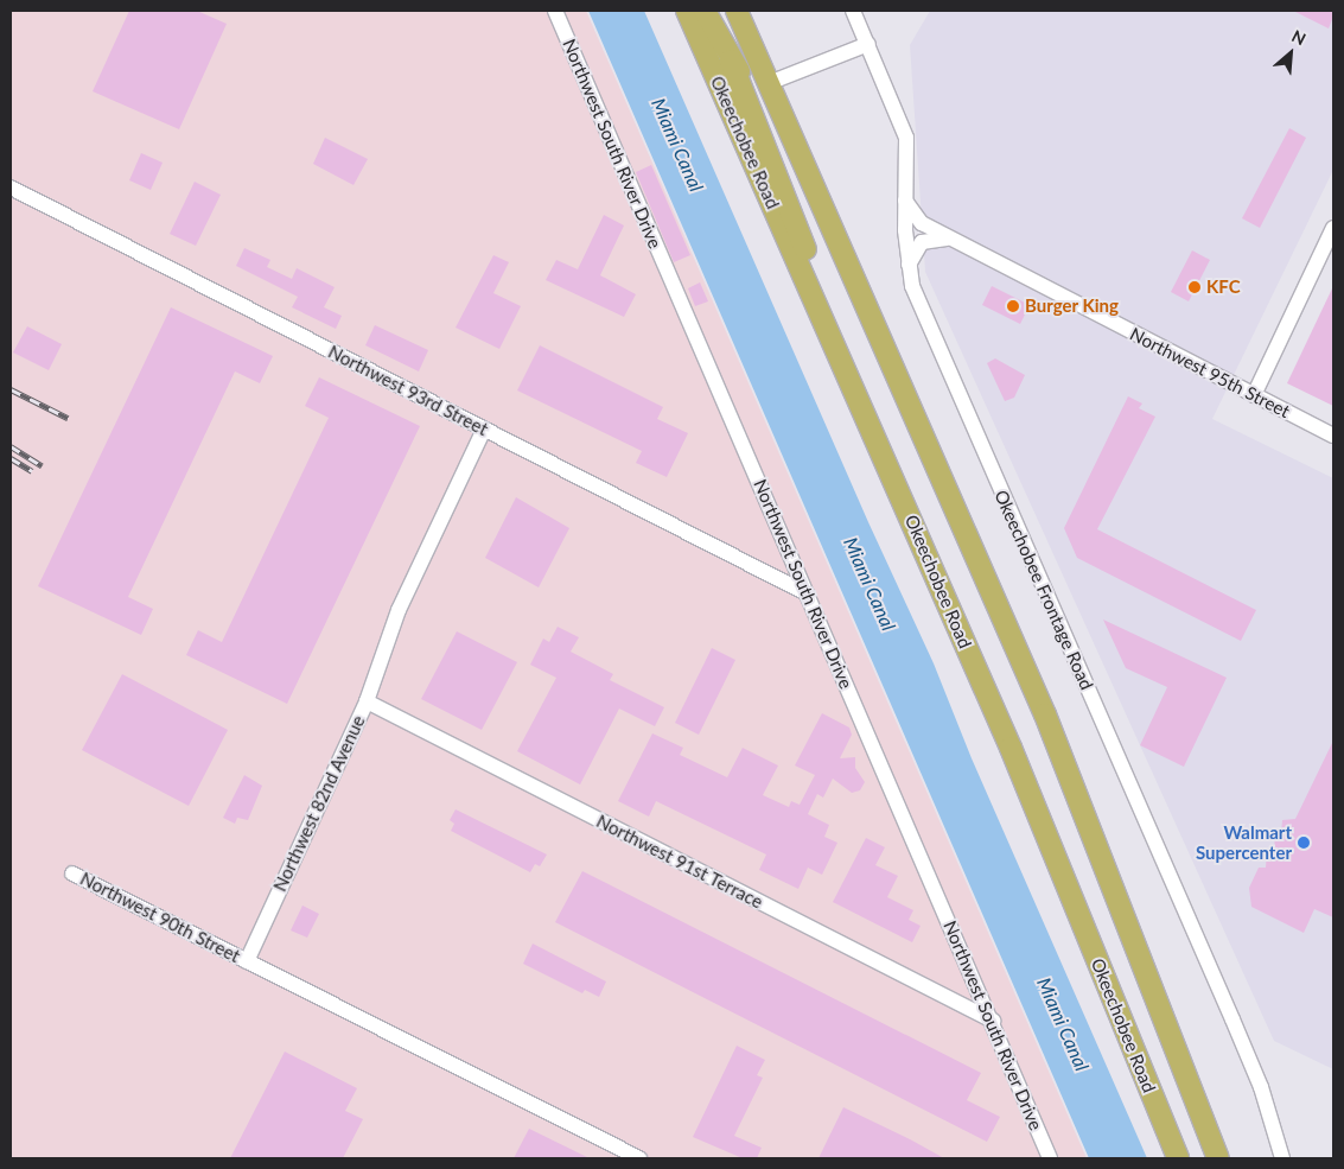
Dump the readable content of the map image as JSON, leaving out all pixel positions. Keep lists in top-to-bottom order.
{
  "streets": {
    "highway": ["Okeechobee Road"],
    "street": [
      "Northwest South River Drive",
      "Northwest 95th Street",
      "Northwest 93rd Street",
      "Okeechobee Frontage Road",
      "Northwest 82nd Avenue",
      "Northwest 91st Terrace",
      "Northwest 90th Street"
    ]
  },
  "crossings": [
    ["Northwest South River Drive", "Northwest 93rd Street"],
    ["Northwest South River Drive", "Northwest 91st Terrace"],
    ["Northwest 95th Street", "Okeechobee Frontage Road"],
    ["Northwest 93rd Street", "Northwest 82nd Avenue"],
    ["Northwest 82nd Avenue", "Northwest 91st Terrace"],
    ["Northwest 82nd Avenue", "Northwest 90th Street"]
  ],
  "water": ["Miami Canal"],
  "places": ["KFC", "Burger King", "Walmart Supercenter"],
  "north": "top right"
}
